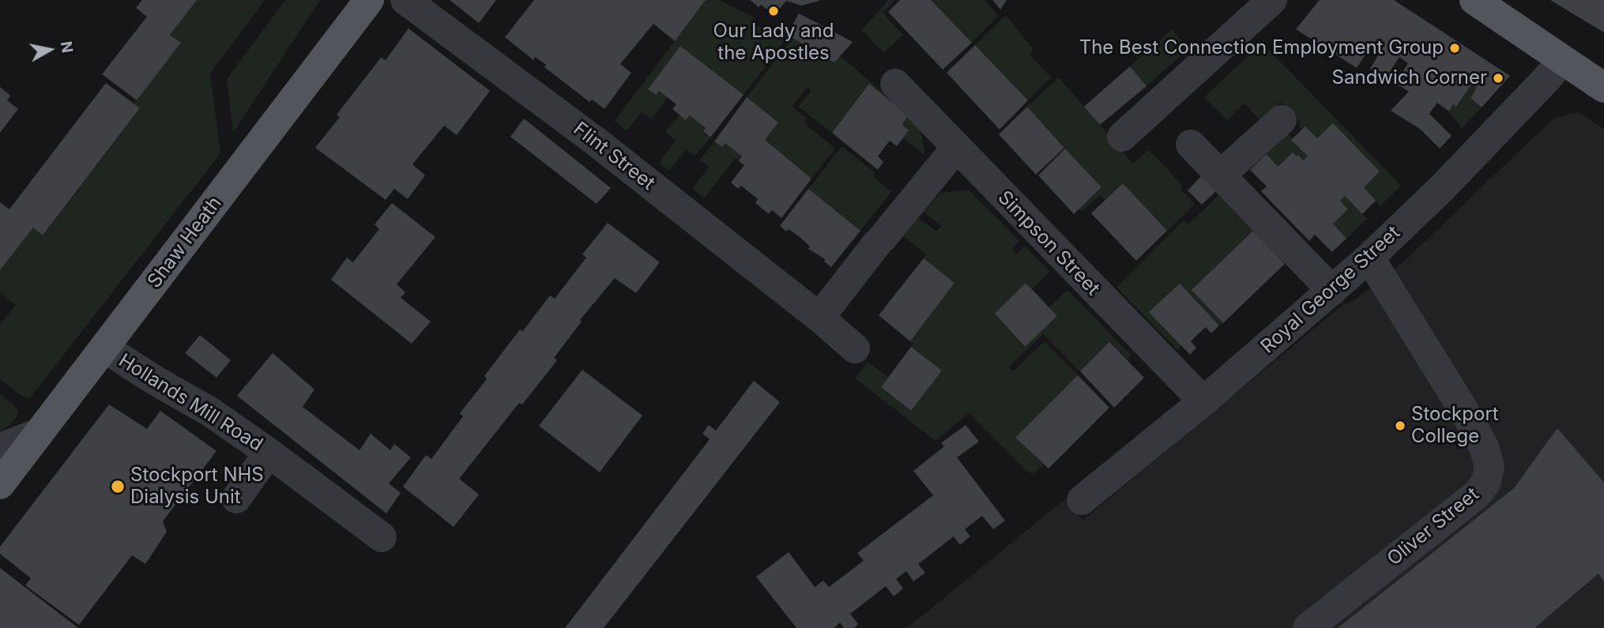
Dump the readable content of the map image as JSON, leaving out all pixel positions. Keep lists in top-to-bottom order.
{
  "streets": {
    "main road": ["Shaw Heath"],
    "street": [
      "Flint Street",
      "Simpson Street",
      "Royal George Street",
      "Hollands Mill Road",
      "Oliver Street"
    ]
  },
  "crossings": [
    ["Shaw Heath", "Hollands Mill Road"],
    ["Simpson Street", "Royal George Street"],
    ["Royal George Street", "Oliver Street"]
  ],
  "places": [
    "Our Lady and the Apostles",
    "The Best Connection Employment Group",
    "Sandwich Corner",
    "Stockport College",
    "Stockport NHS Dialysis Unit"
  ],
  "north": "right"
}
